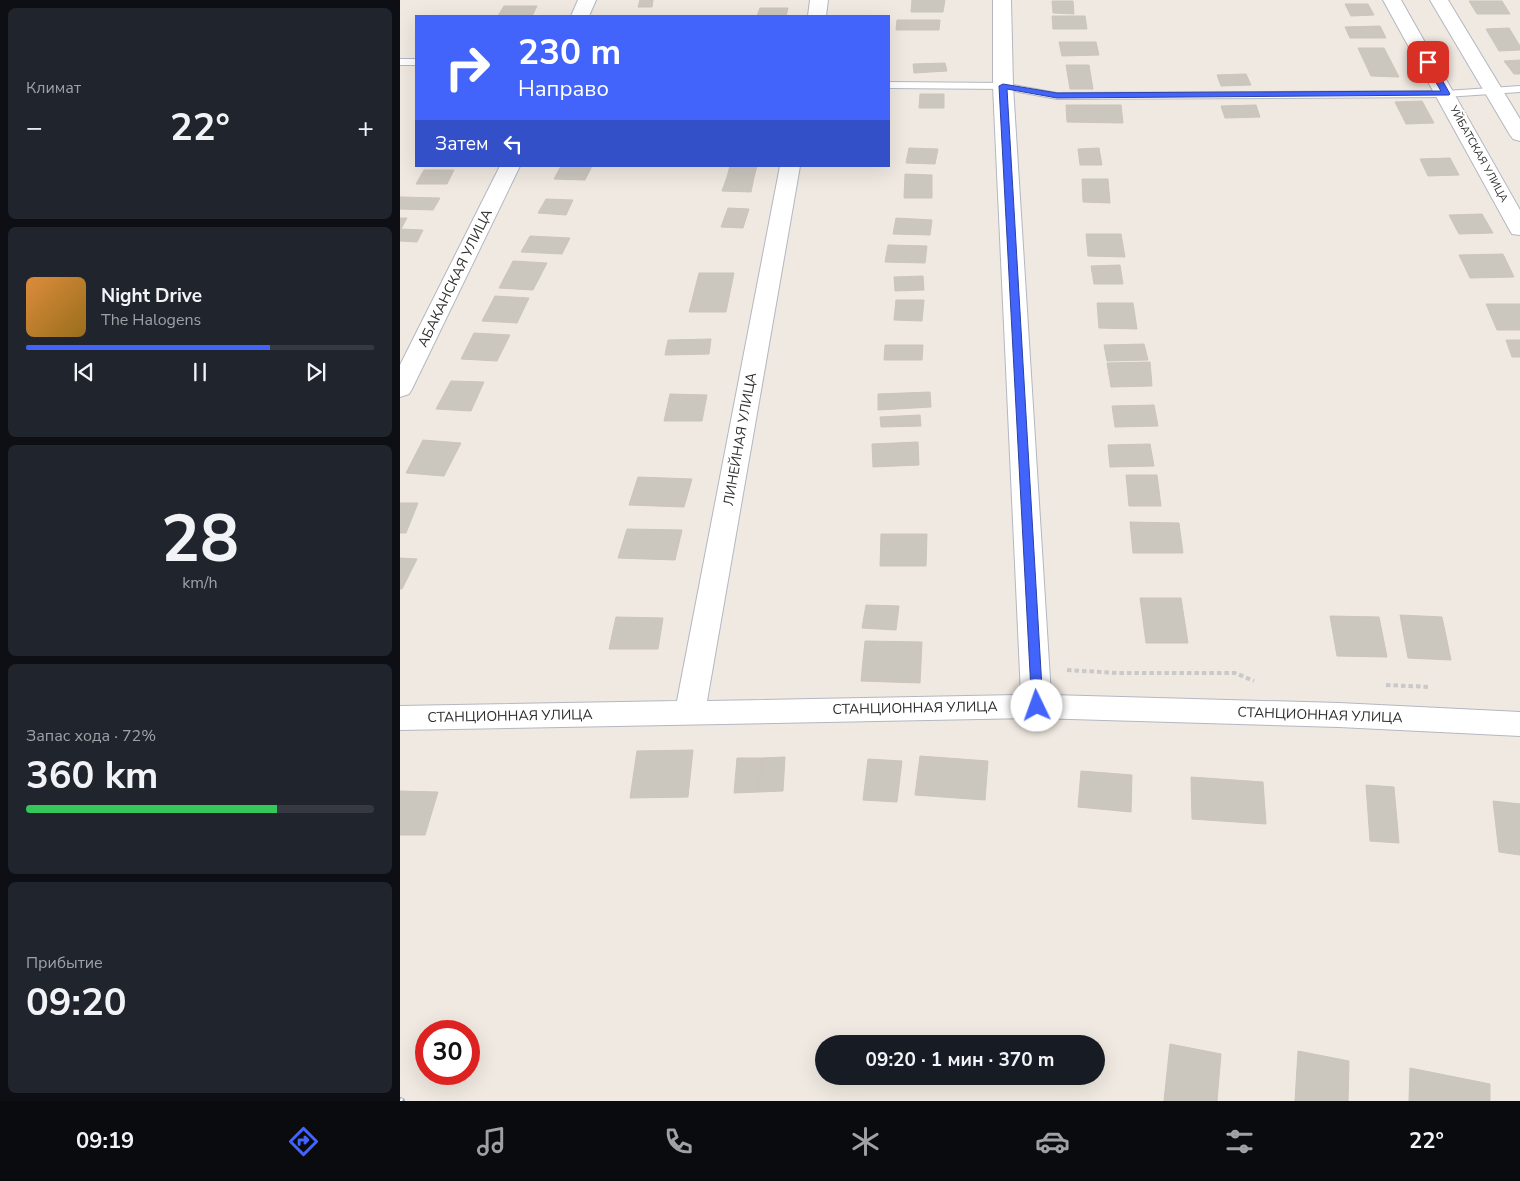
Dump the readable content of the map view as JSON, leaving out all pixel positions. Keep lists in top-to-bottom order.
{
  "streets": {
    "street": [
      "УЙБАТСКАЯ УЛИЦА",
      "АБАКАНСКАЯ УЛИЦА",
      "ЛИНЕЙНАЯ УЛИЦА",
      "СТАНЦИОННАЯ УЛИЦА"
    ]
  },
  "crossings": [
    ["ЛИНЕЙНАЯ УЛИЦА", "СТАНЦИОННАЯ УЛИЦА"]
  ],
  "page": {
    "tile": [
      "Климат",
      ["28", "km/h"],
      ["Запас хода · 72%", "360 km"],
      ["Прибытие", "09:20"]
    ],
    "turn": ["230 m", "Направо"],
    "heat": ["−", "22°", "+"],
    "then": "Затем",
    "song": ["Night Drive", "The Halogens"],
    "limit": "30",
    "trip": "09:20 · 1 мин · 370 m",
    "tabs": ["09:19", "22°"]
  }
}
